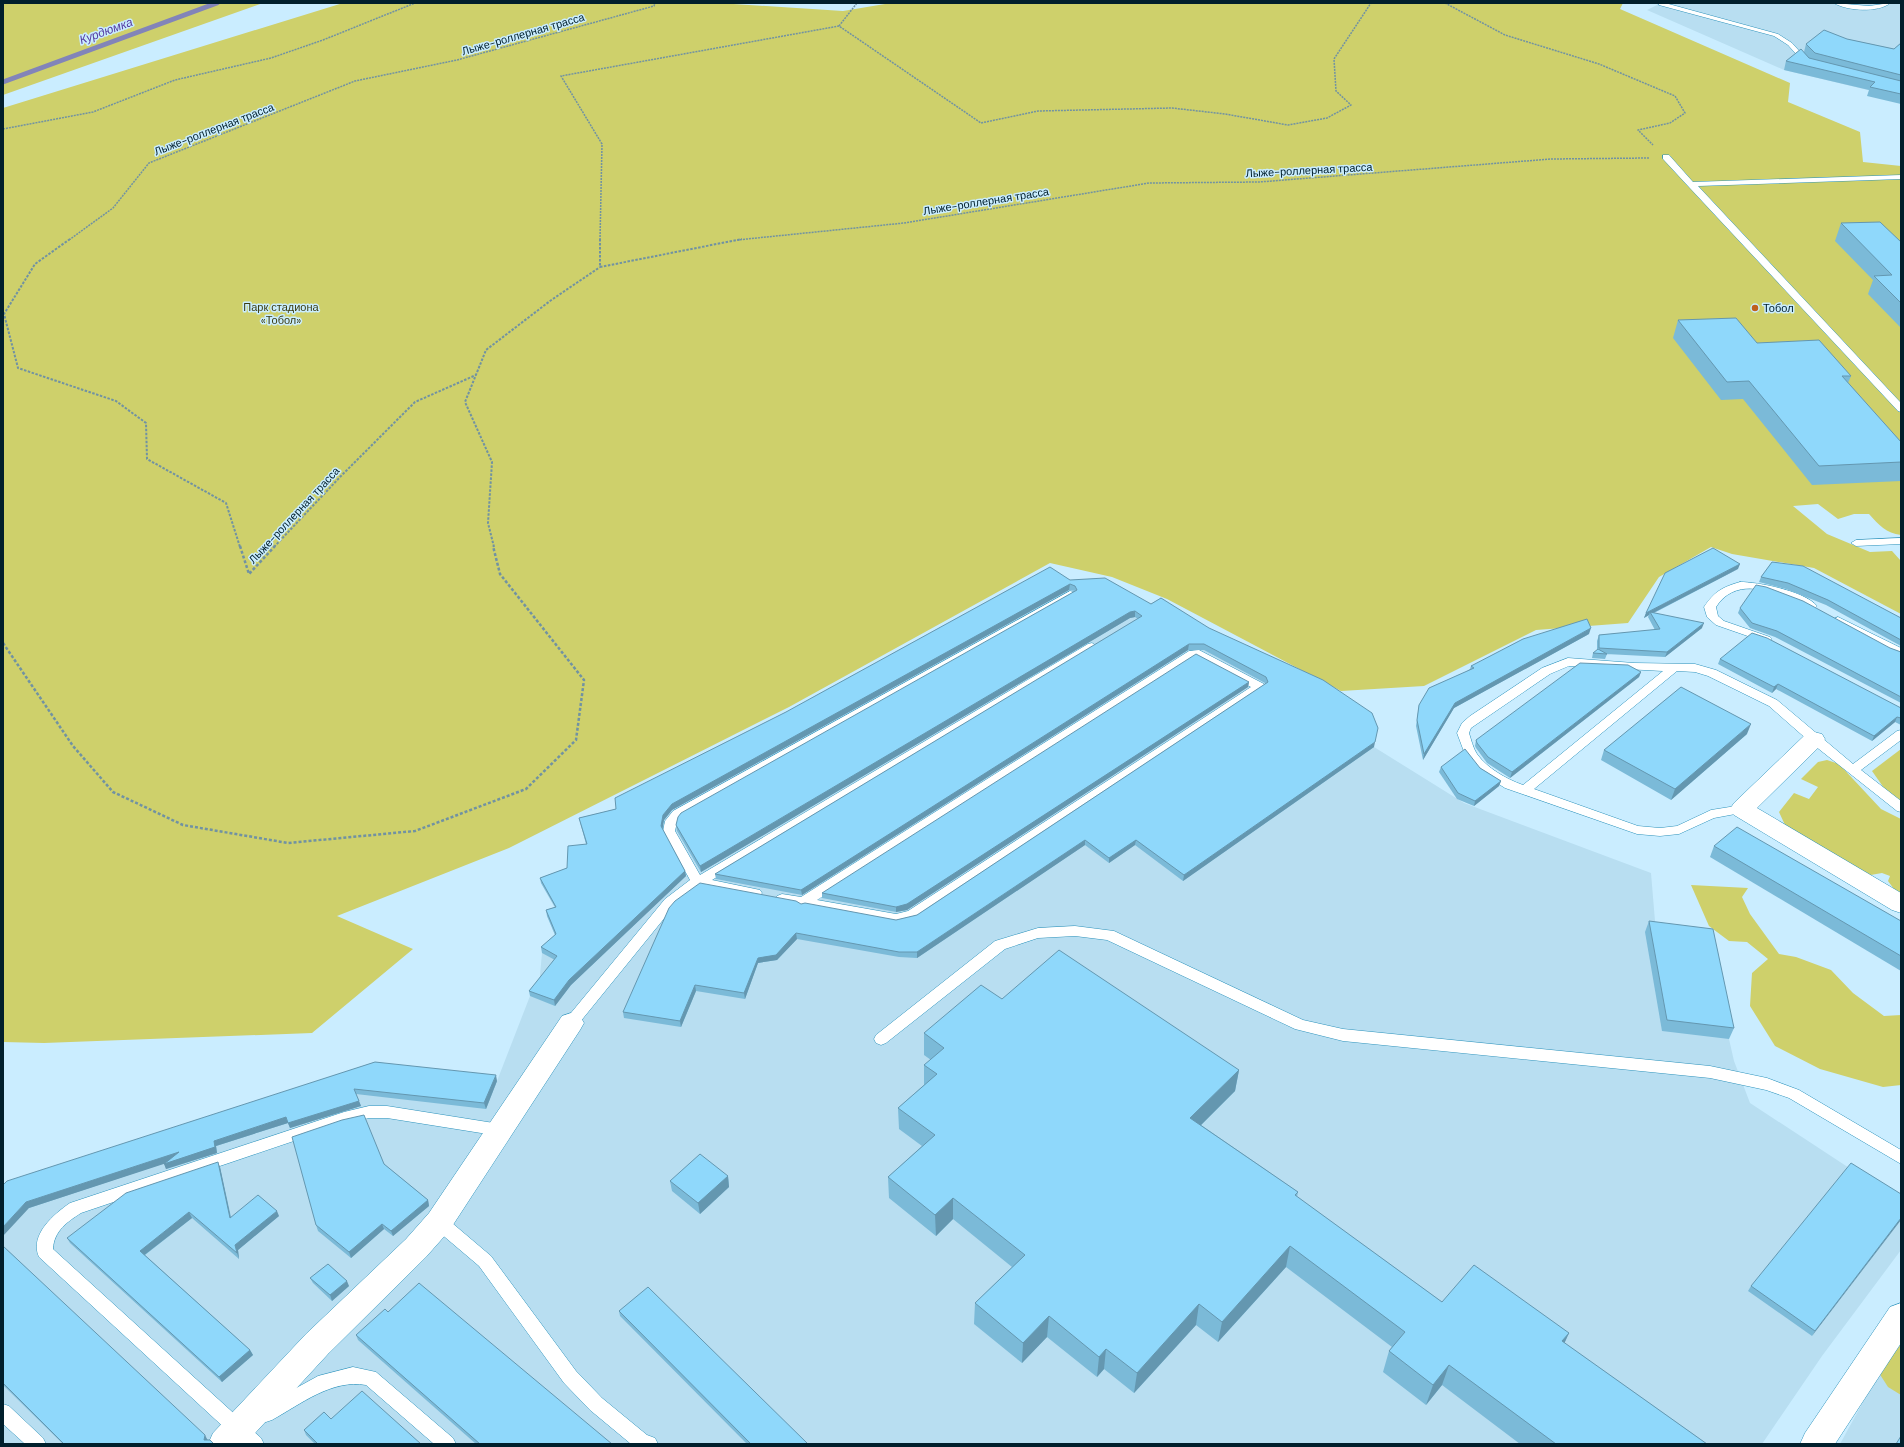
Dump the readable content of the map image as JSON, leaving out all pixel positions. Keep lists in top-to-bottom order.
{
  "streets": {
    "path": ["Лыже-роллерная трасса"]
  },
  "water": ["Курдюмка"],
  "parks": ["Парк стадиона «Тобол»"],
  "places": ["Тобол"]
}
